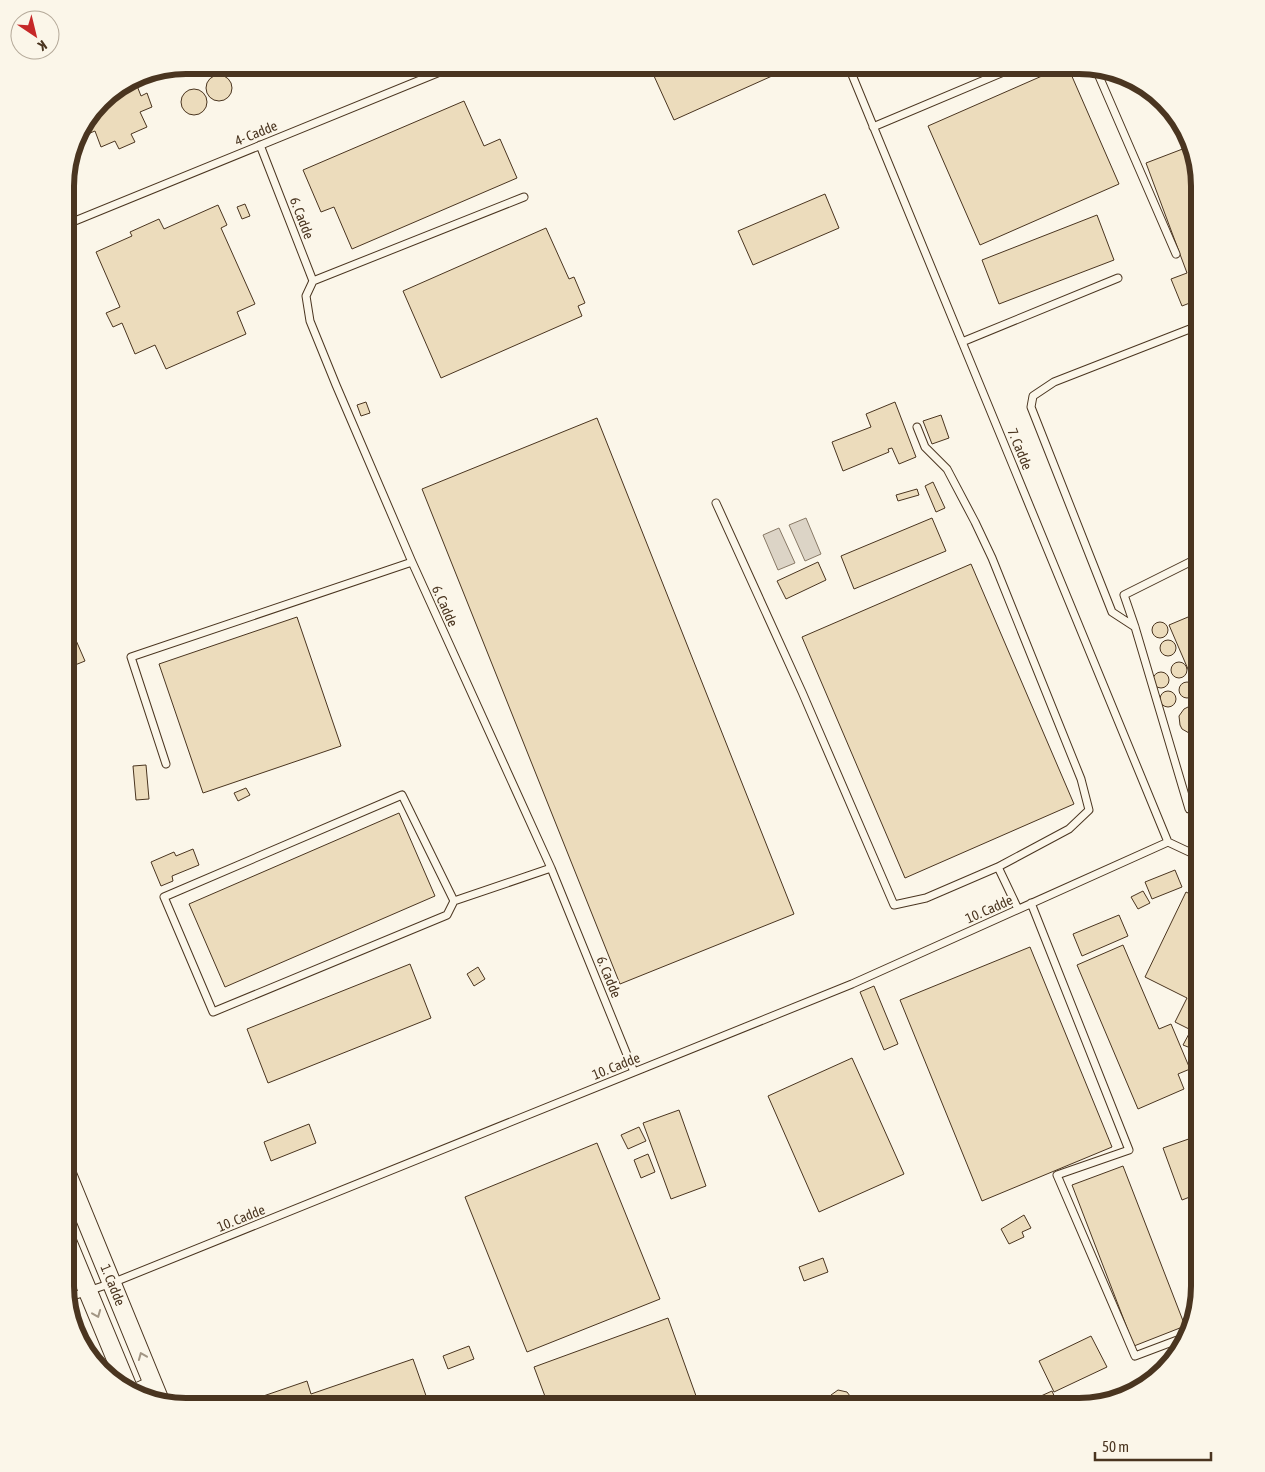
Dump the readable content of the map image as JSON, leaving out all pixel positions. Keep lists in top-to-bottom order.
{
  "streets": {
    "street": ["1. Cadde"],
    "lane": [
      "4- Cadde",
      "6. Cadde",
      "7. Cadde",
      "10. Cadde"
    ]
  },
  "crossings": [
    ["4- Cadde", "6. Cadde"],
    ["6. Cadde", "10. Cadde"],
    ["7. Cadde", "10. Cadde"],
    ["10. Cadde", "1. Cadde"]
  ],
  "scale_bar": "50 m",
  "north": "bottom right"
}
